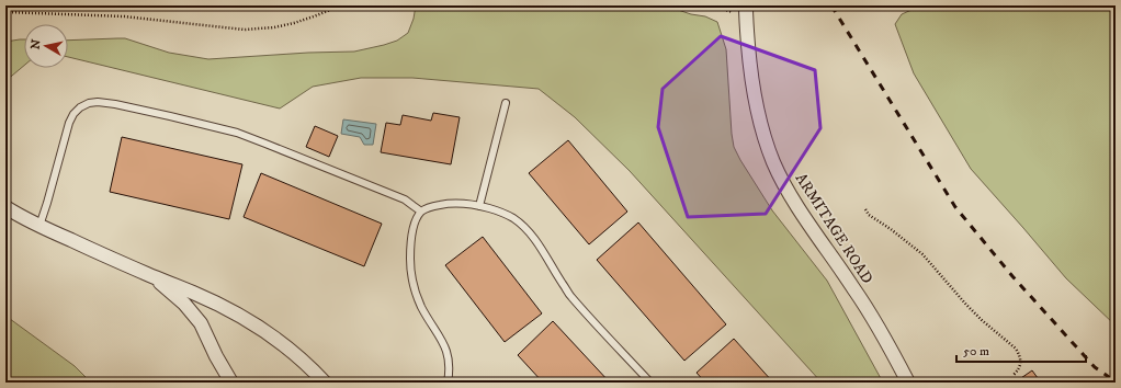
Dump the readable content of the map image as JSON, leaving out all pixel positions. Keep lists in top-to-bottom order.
{
  "streets": {
    "street": ["ARMITAGE ROAD"]
  },
  "scale_bar": "50 m",
  "north": "left"
}
